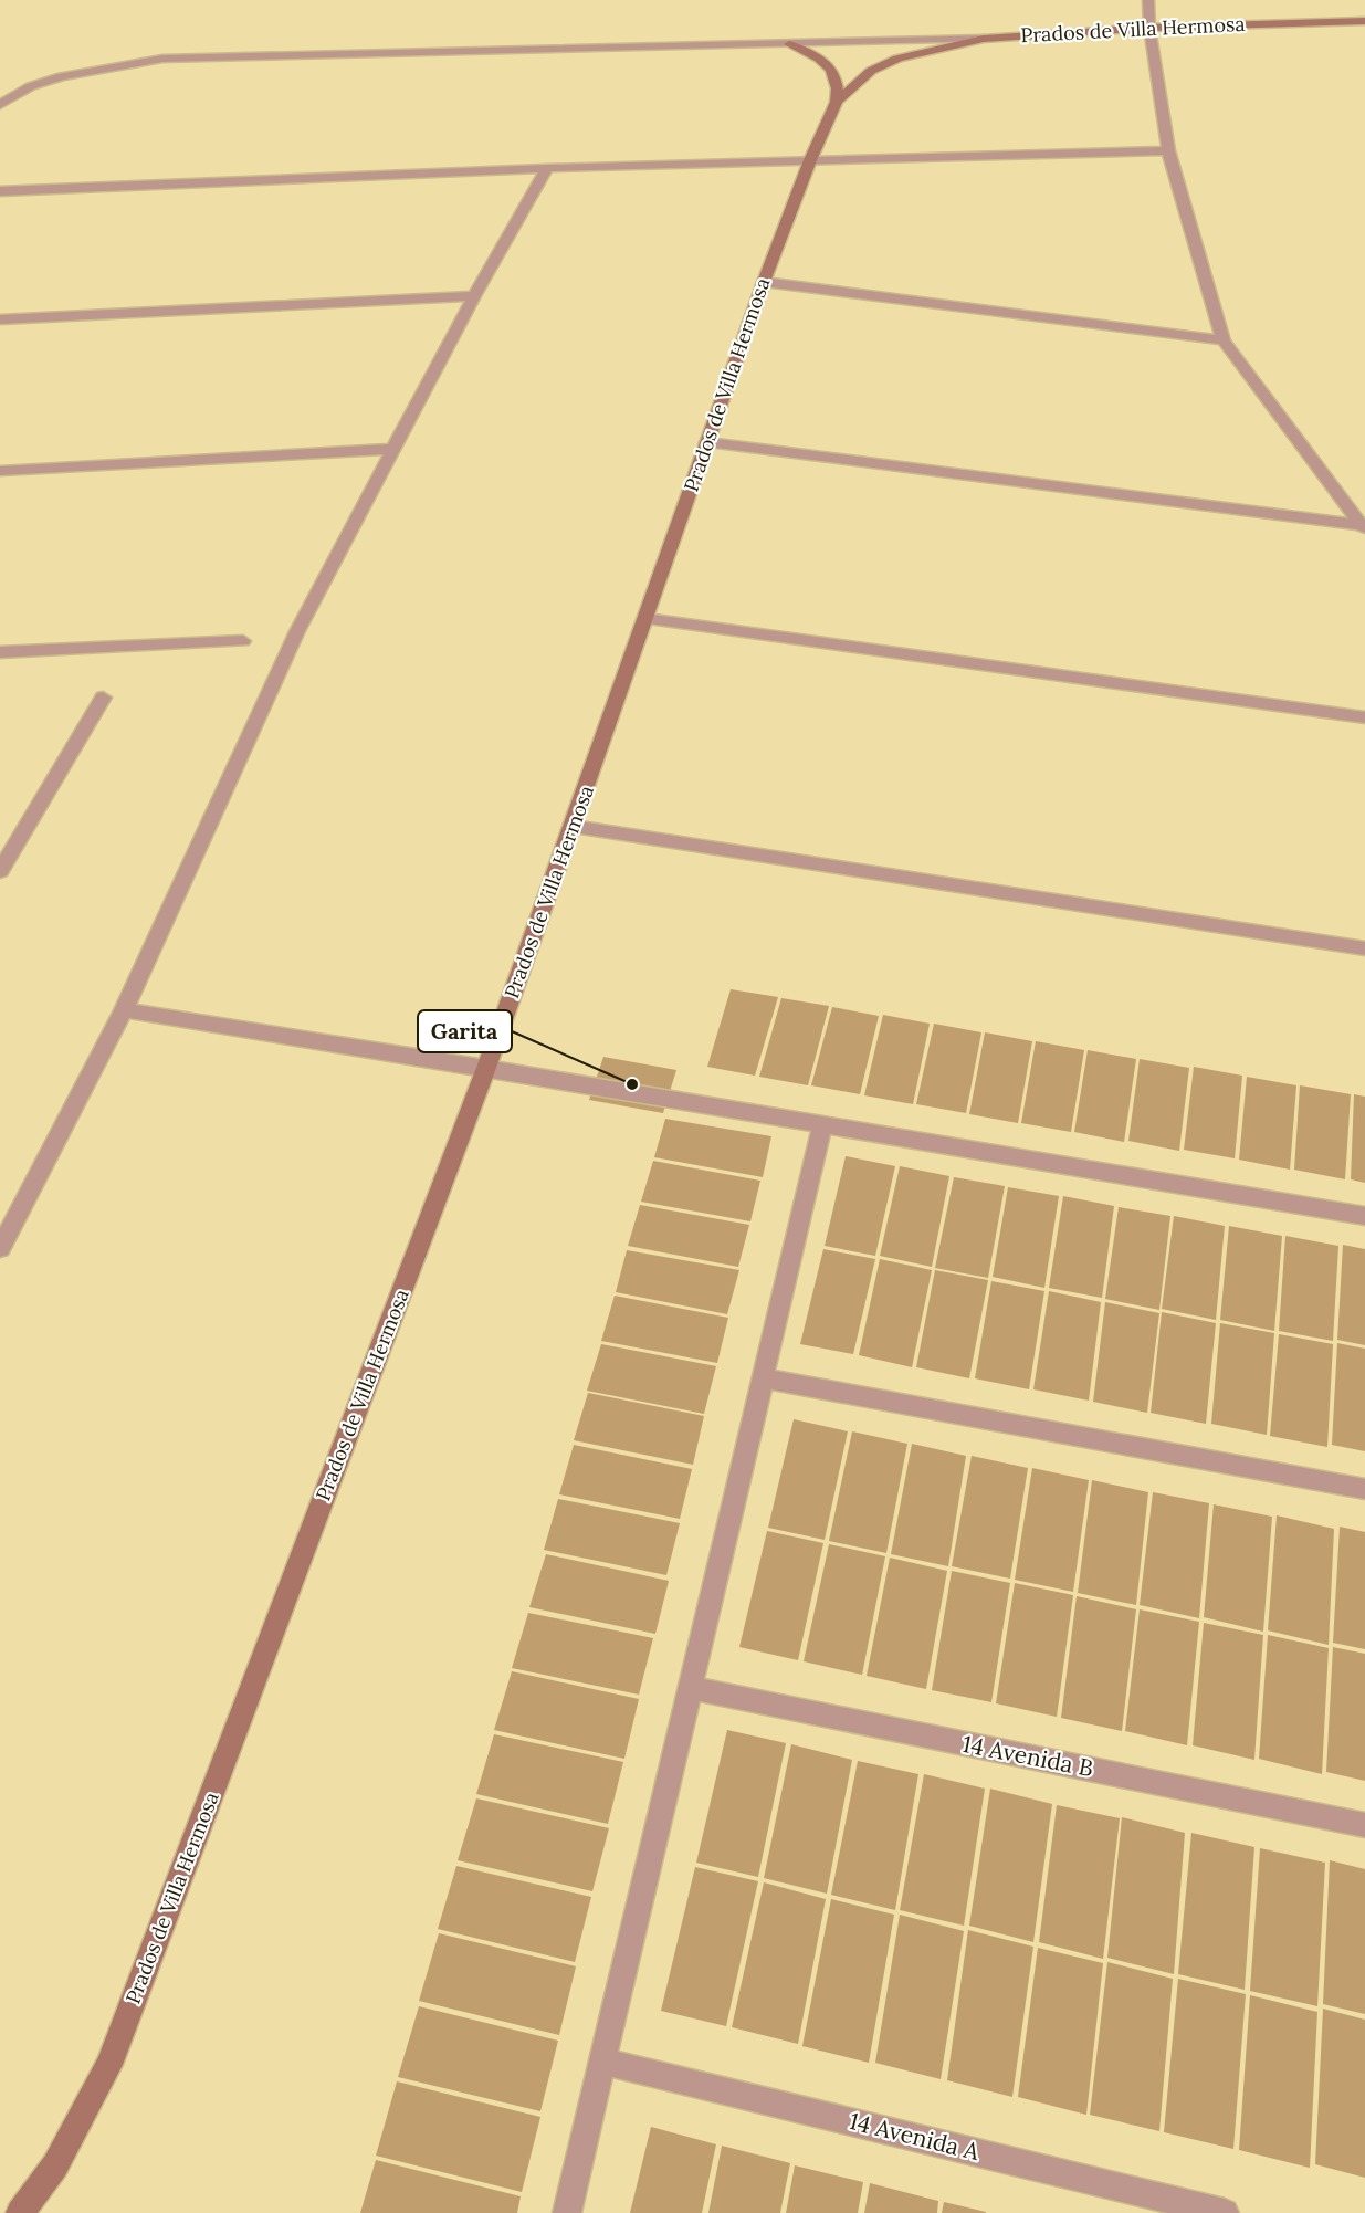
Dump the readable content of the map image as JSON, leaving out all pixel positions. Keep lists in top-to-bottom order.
{
  "streets": {
    "main road": ["Prados de Villa Hermosa"],
    "street": ["14 Avenida B", "14 Avenida A"]
  },
  "places": ["Garita"]
}
